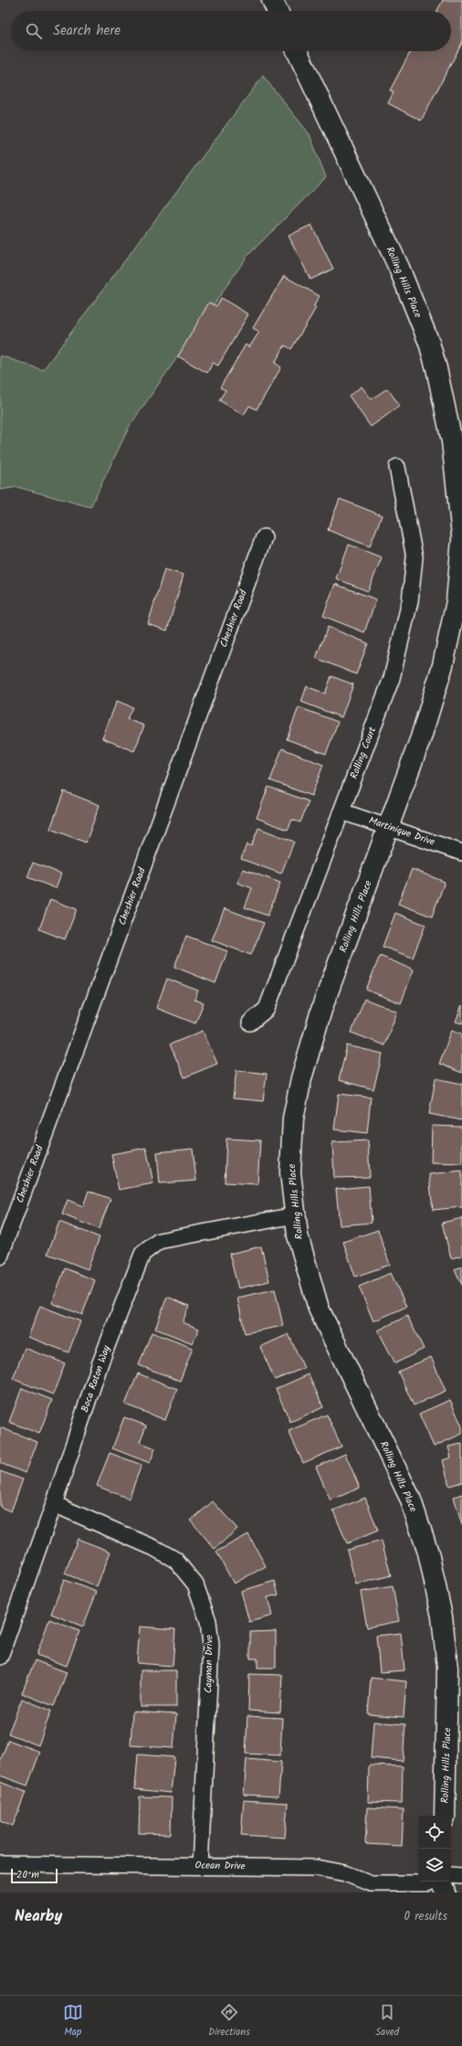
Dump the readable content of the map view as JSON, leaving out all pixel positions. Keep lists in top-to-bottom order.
{
  "streets": {
    "street": [
      "Rolling Hills Place",
      "Cheshier Road",
      "Rolling Court",
      "Martinique Drive",
      "Boca Raton Way",
      "Cayman Drive",
      "Ocean Drive"
    ]
  },
  "crossings": [
    ["Rolling Hills Place", "Martinique Drive"],
    ["Rolling Hills Place", "Boca Raton Way"],
    ["Rolling Court", "Martinique Drive"],
    ["Boca Raton Way", "Cayman Drive"],
    ["Cayman Drive", "Ocean Drive"]
  ],
  "scale_bar": "20 m",
  "page": {
    "search": "Search here",
    "scale": "20 m",
    "heading": ["Nearby", "0 results"],
    "nav": ["Map", "Directions", "Saved"]
  }
}
